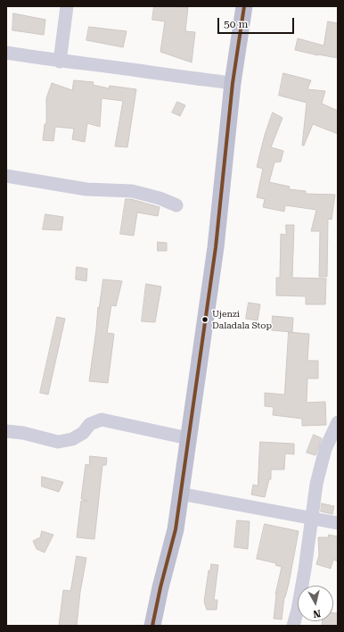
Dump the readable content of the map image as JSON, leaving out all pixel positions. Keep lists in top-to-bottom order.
{
  "places": ["Ujenzi Daladala Stop"],
  "scale_bar": "50 m",
  "north": "bottom"
}
